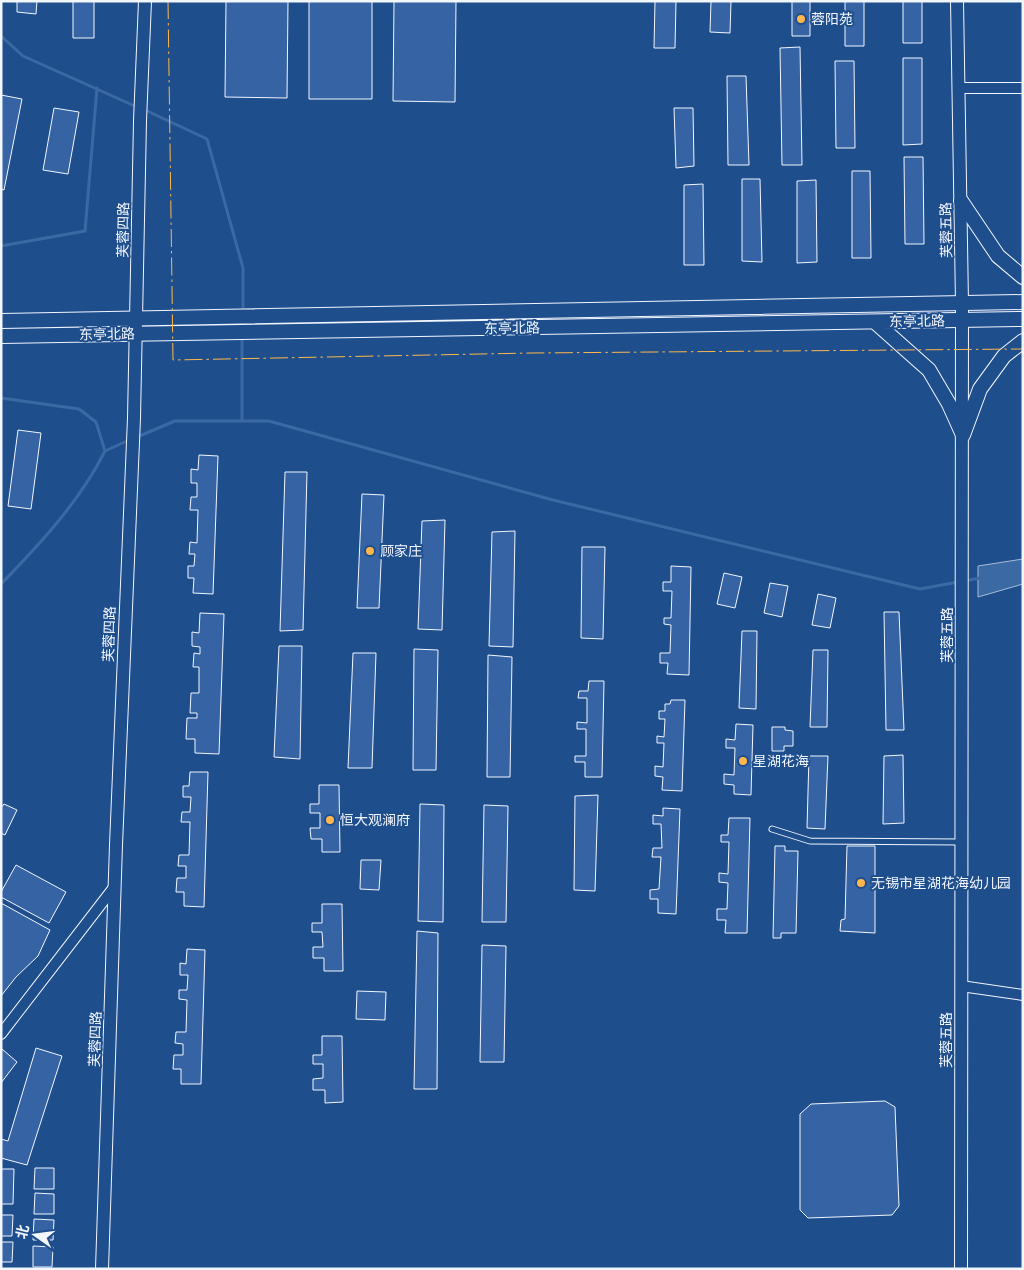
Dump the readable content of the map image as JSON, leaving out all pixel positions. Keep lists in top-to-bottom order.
{
  "streets": {
    "main road": ["东亭北路"],
    "street": ["芙蓉四路", "芙蓉五路"]
  },
  "crossings": [
    ["芙蓉四路", "东亭北路"],
    ["芙蓉五路", "东亭北路"]
  ],
  "places": [
    "蓉阳苑",
    "顾家庄",
    "星湖花海",
    "恒大观澜府",
    "无锡市星湖花海幼儿园"
  ],
  "north": "left"
}
